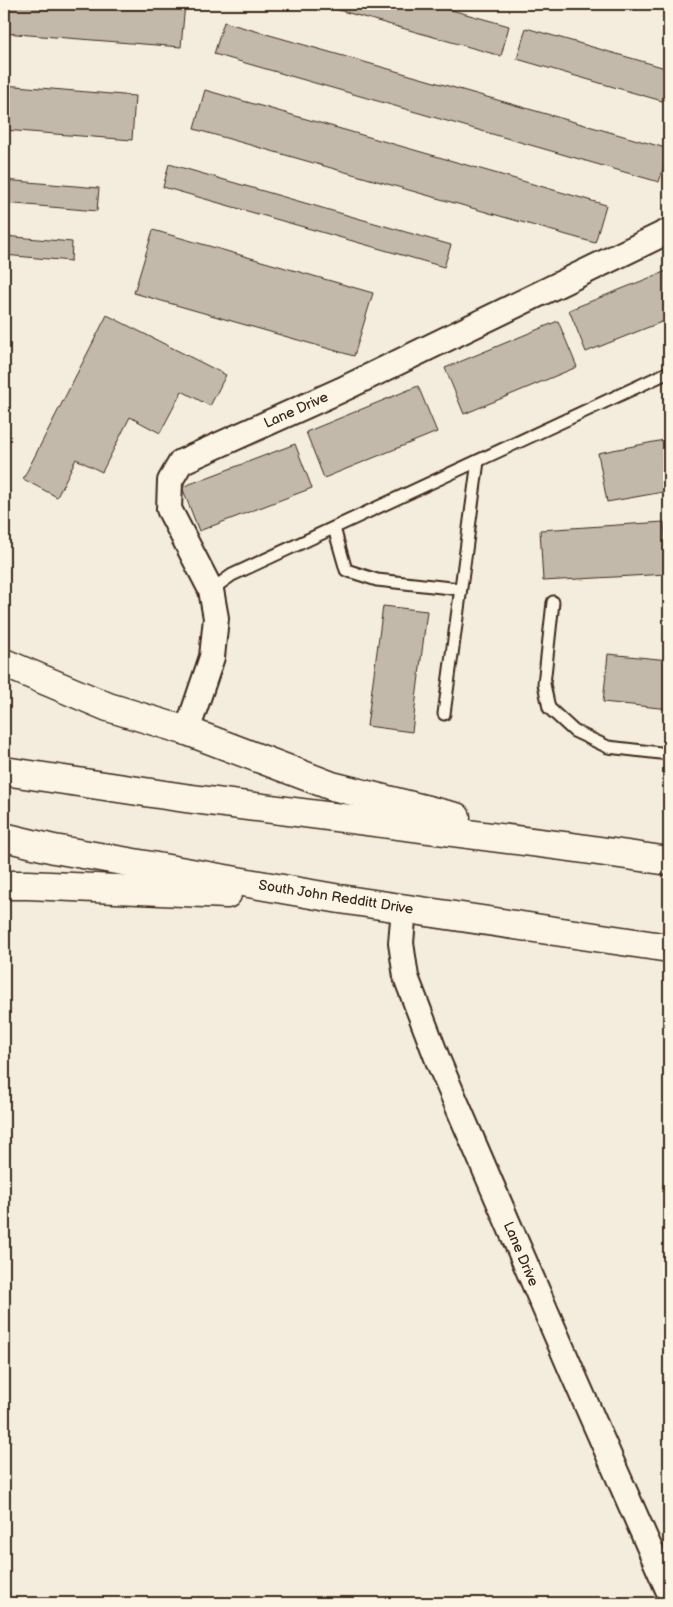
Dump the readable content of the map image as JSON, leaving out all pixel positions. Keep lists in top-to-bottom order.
{
  "streets": {
    "highway": ["South John Redditt Drive"],
    "street": ["Lane Drive"]
  },
  "crossings": [
    ["Lane Drive", "South John Redditt Drive"]
  ]
}
